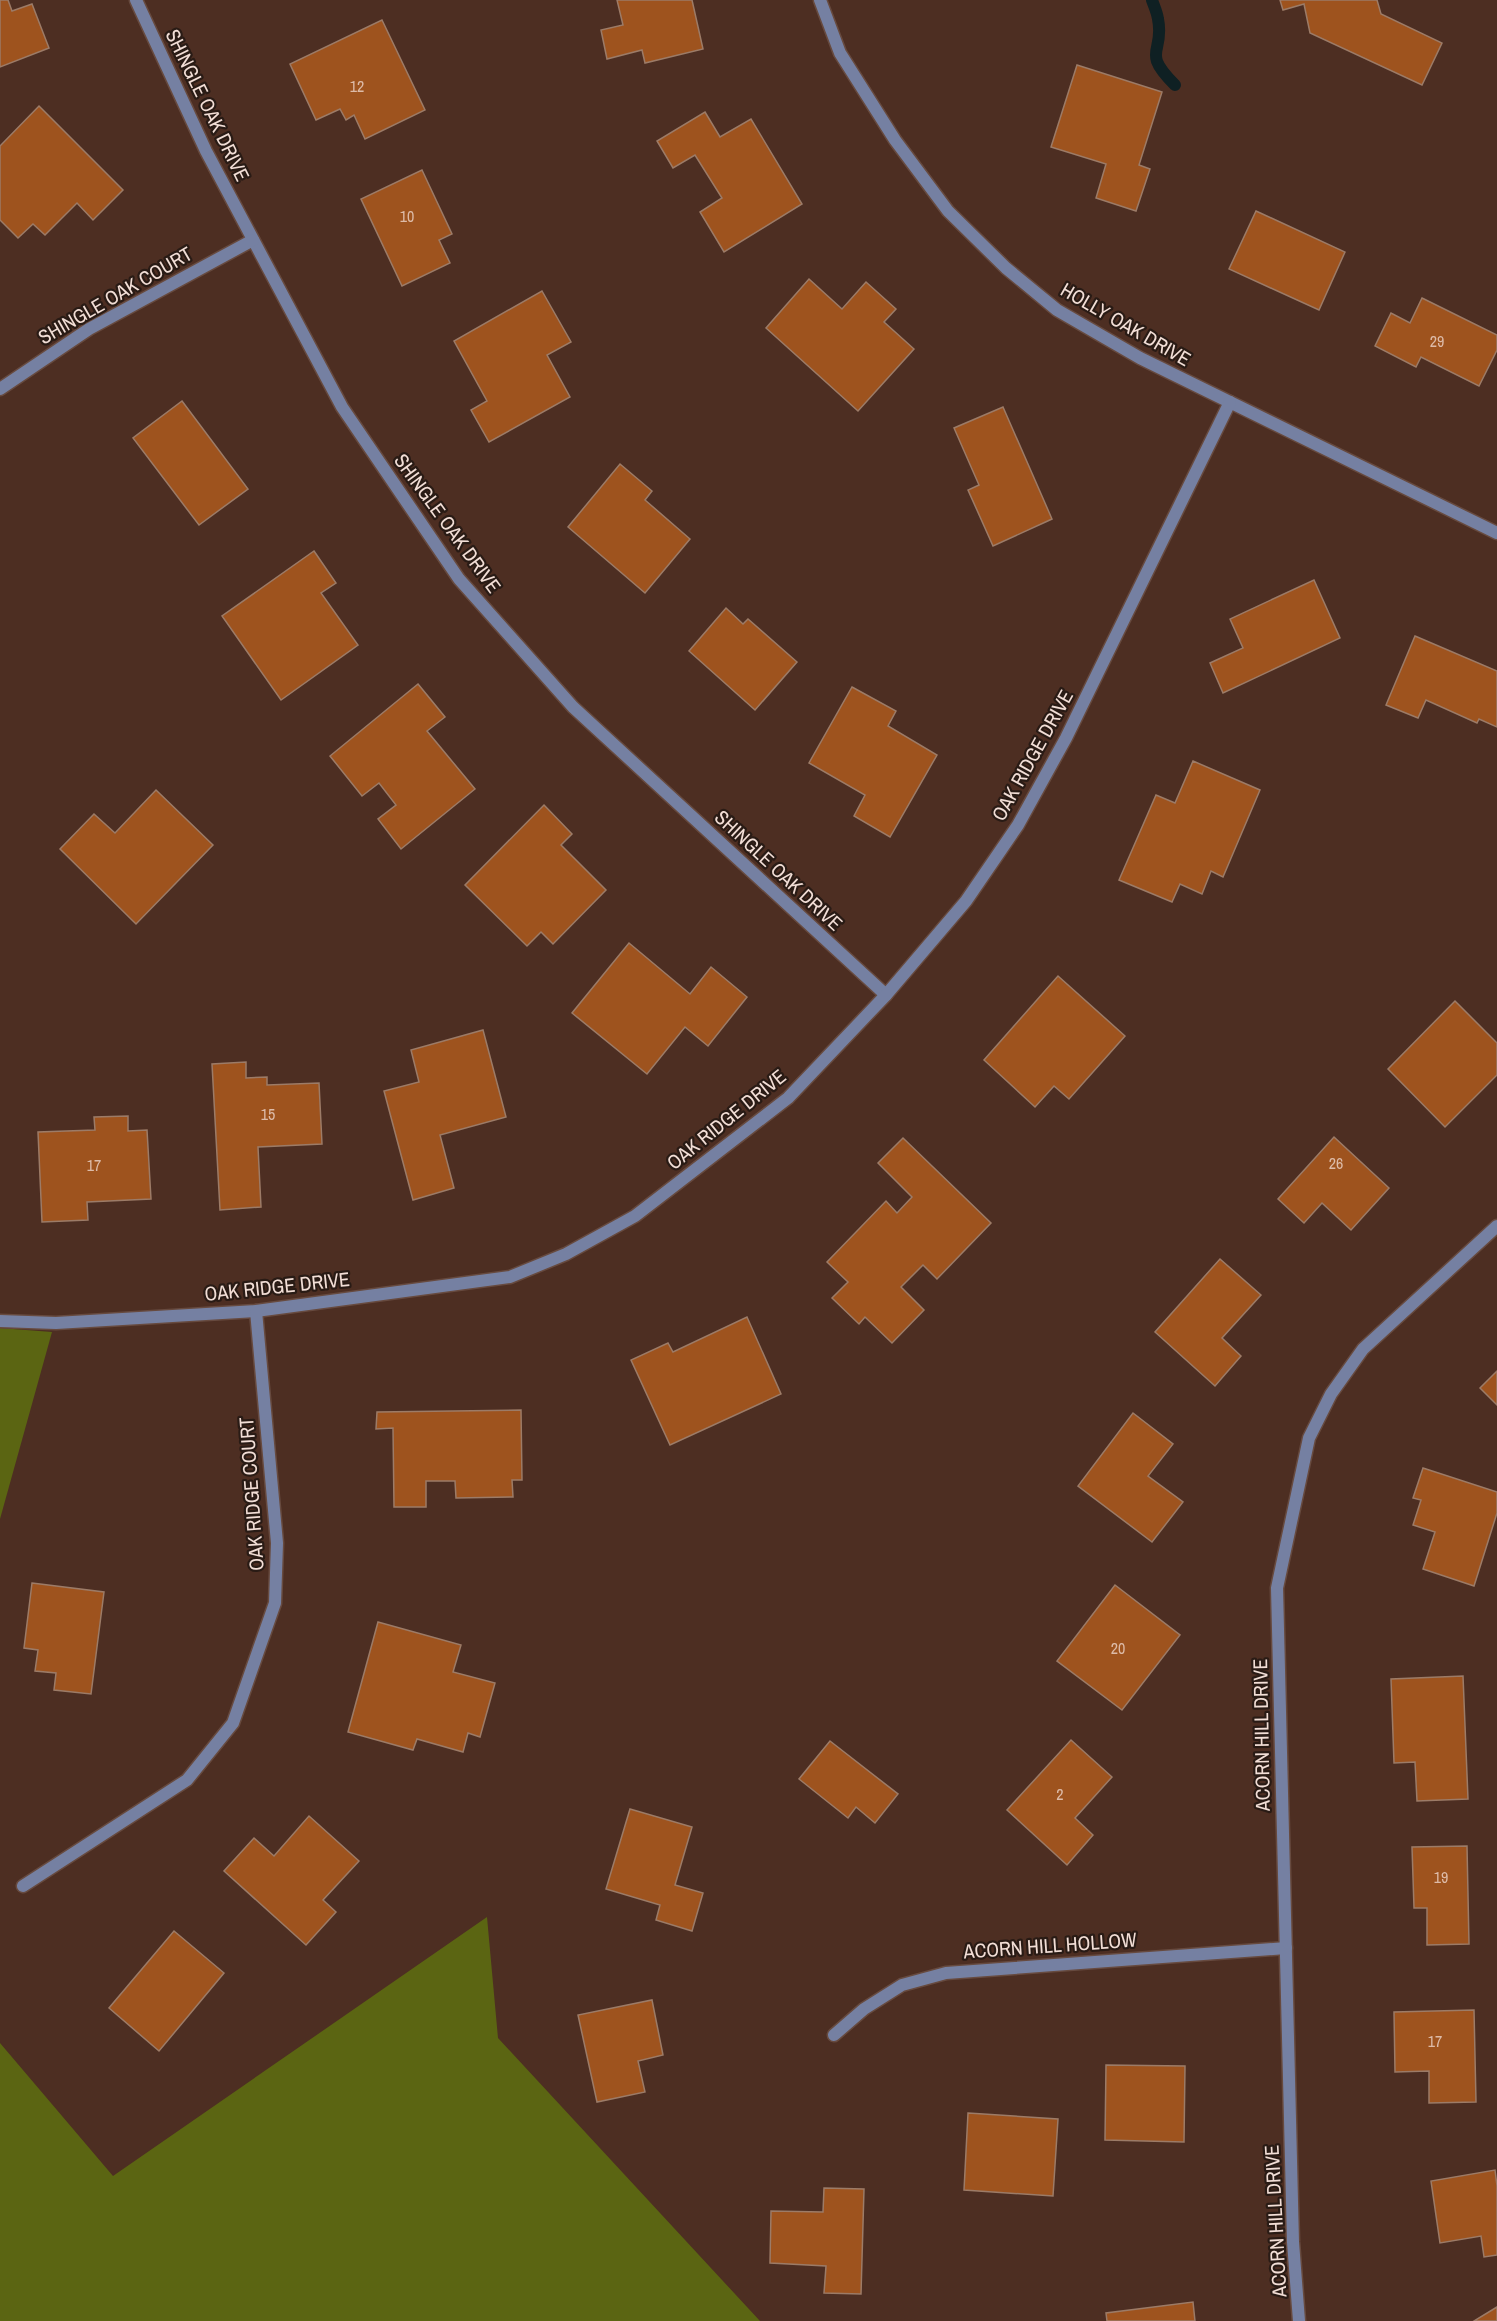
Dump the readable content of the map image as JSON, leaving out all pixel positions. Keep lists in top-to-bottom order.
{
  "streets": {
    "street": [
      "SHINGLE OAK DRIVE",
      "SHINGLE OAK COURT",
      "HOLLY OAK DRIVE",
      "OAK RIDGE DRIVE",
      "OAK RIDGE COURT",
      "ACORN HILL DRIVE",
      "ACORN HILL HOLLOW"
    ]
  },
  "crossings": [
    ["SHINGLE OAK DRIVE", "SHINGLE OAK COURT"],
    ["SHINGLE OAK DRIVE", "OAK RIDGE DRIVE"],
    ["HOLLY OAK DRIVE", "OAK RIDGE DRIVE"],
    ["OAK RIDGE DRIVE", "OAK RIDGE COURT"],
    ["ACORN HILL DRIVE", "ACORN HILL HOLLOW"]
  ],
  "house_numbers": [
    "12",
    "10",
    "29",
    "15",
    "26",
    "17",
    "20",
    "2",
    "19",
    "17"
  ]
}
